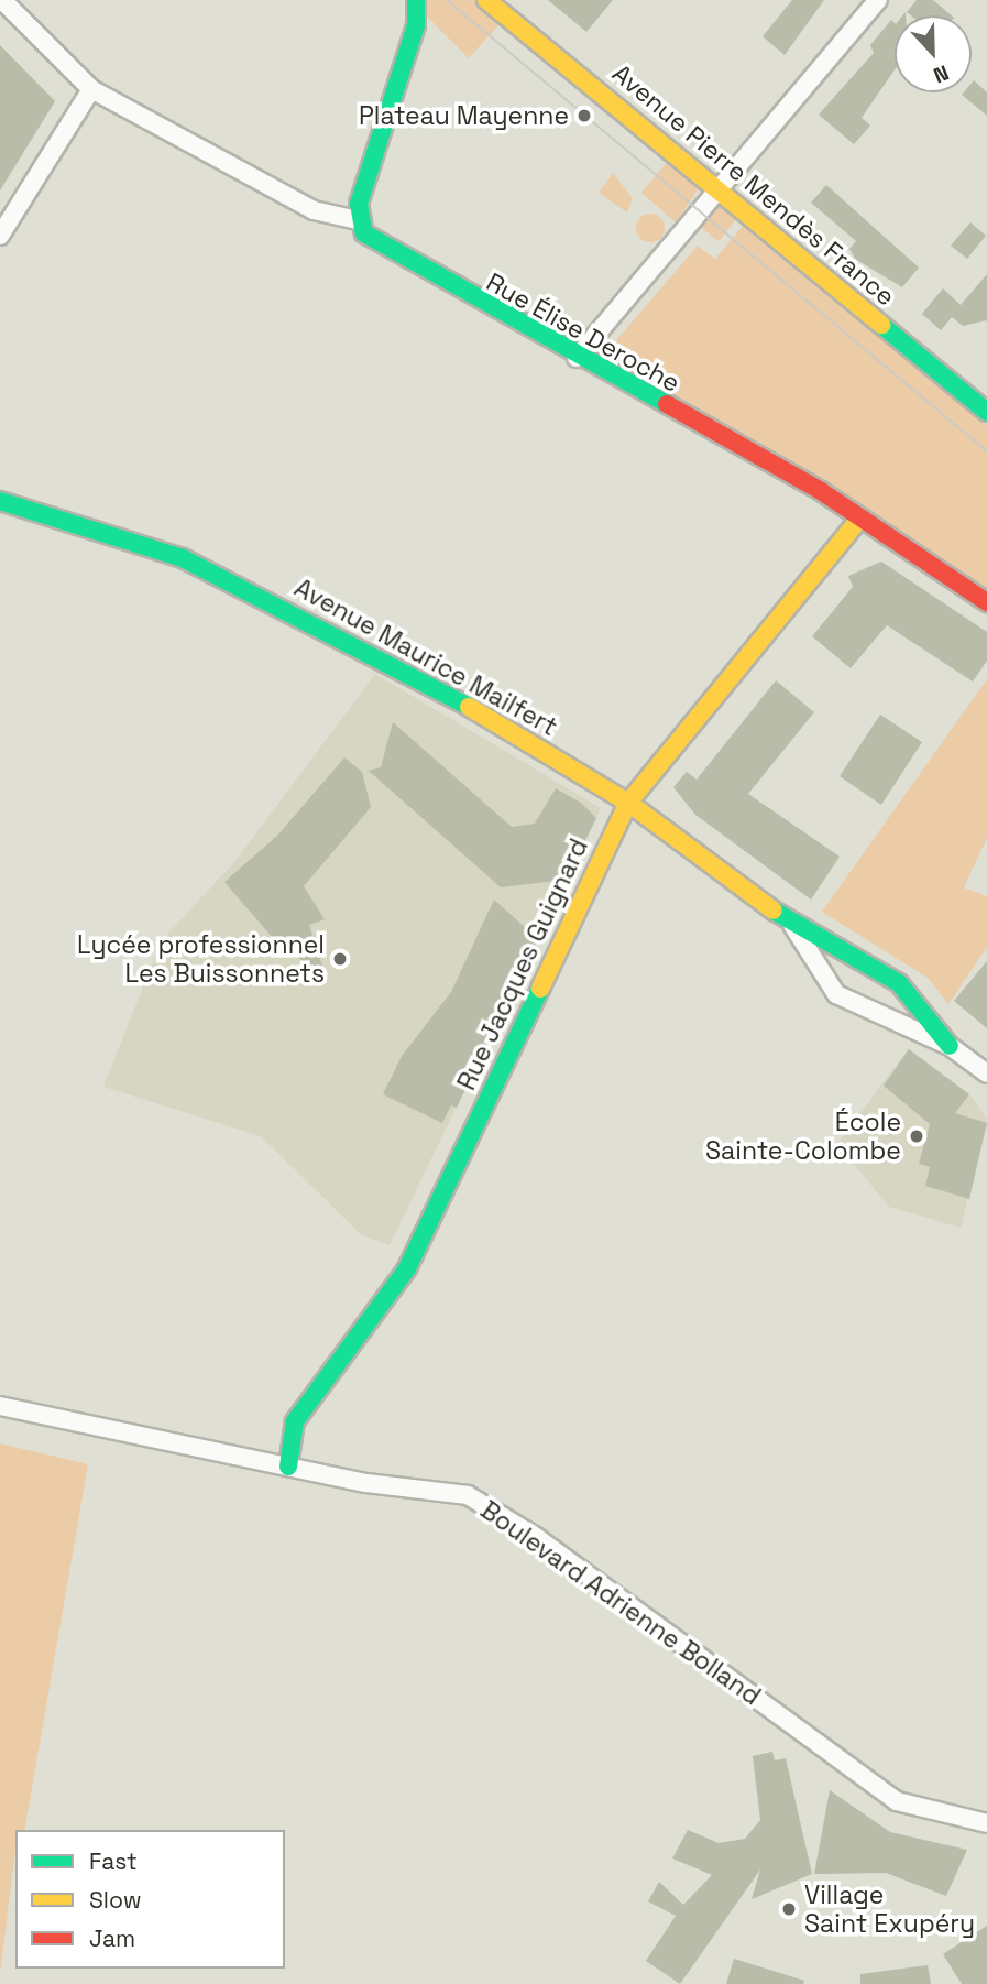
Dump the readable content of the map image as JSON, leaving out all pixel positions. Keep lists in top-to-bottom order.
{
  "streets": {
    "street": [
      "Avenue Pierre Mendès France",
      "Rue Élise Deroche",
      "Avenue Maurice Mailfert",
      "Rue Jacques Guignard",
      "Boulevard Adrienne Bolland"
    ]
  },
  "crossings": [
    ["Rue Élise Deroche", "Rue Jacques Guignard"],
    ["Avenue Maurice Mailfert", "Rue Jacques Guignard"],
    ["Rue Jacques Guignard", "Boulevard Adrienne Bolland"]
  ],
  "places": [
    "Plateau Mayenne",
    "Lycée professionnel Les Buissonnets",
    "École Sainte-Colombe",
    "Village Saint Exupéry"
  ],
  "legend": ["Fast", "Slow", "Jam"],
  "north": "bottom"
}
